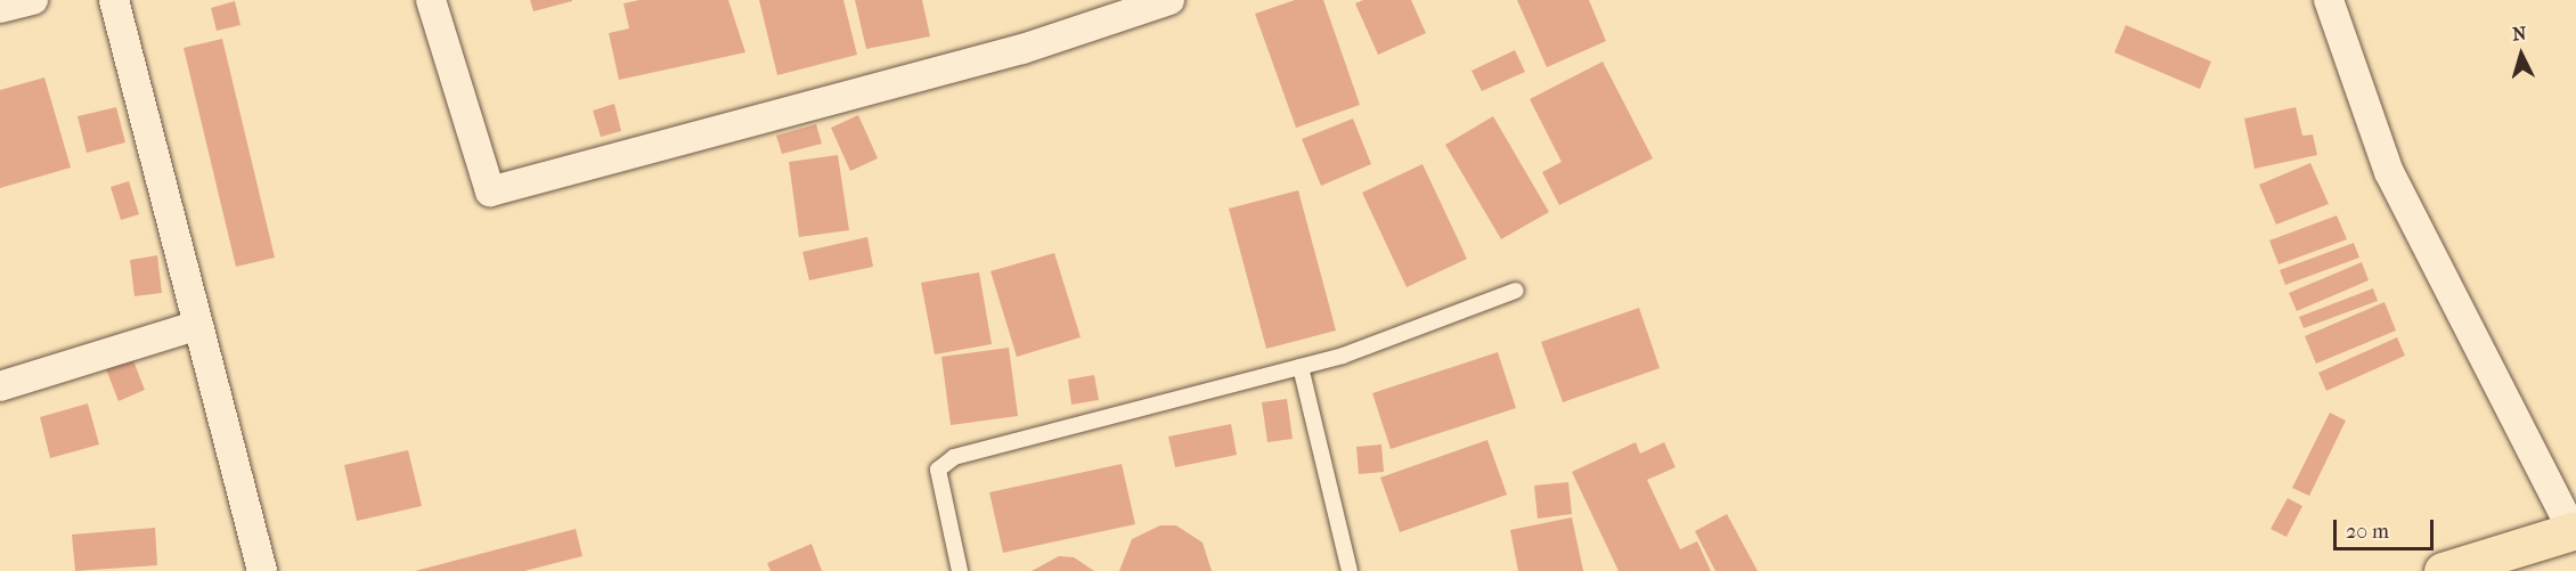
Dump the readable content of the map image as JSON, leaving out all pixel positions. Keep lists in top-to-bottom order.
{
  "scale_bar": "20 m",
  "north": "top"
}
